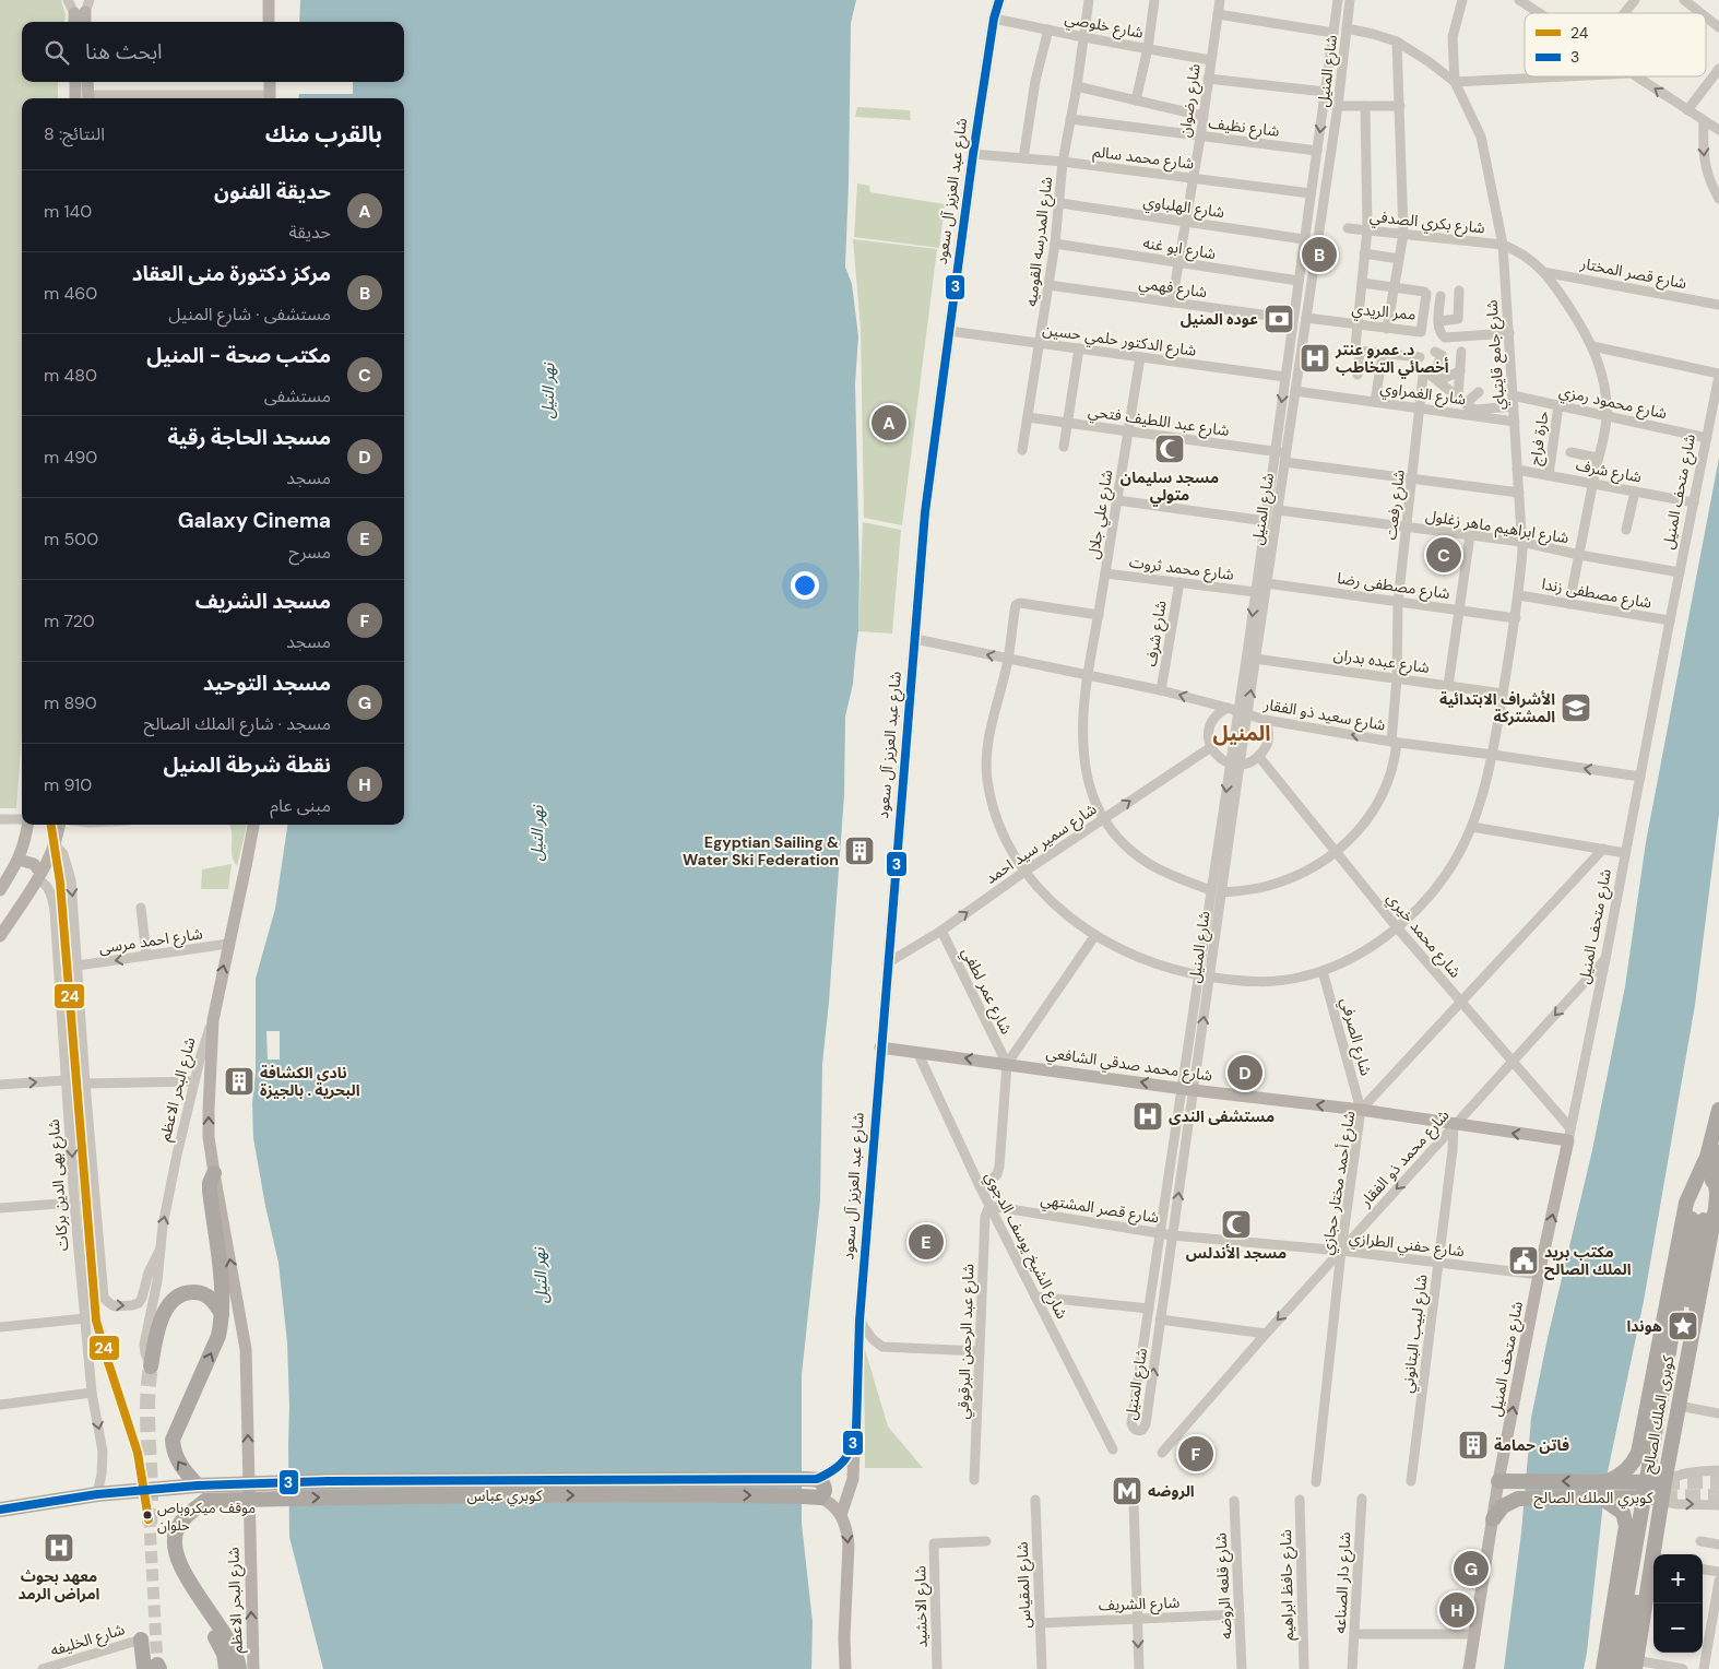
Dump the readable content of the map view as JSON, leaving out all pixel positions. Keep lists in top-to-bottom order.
{
  "streets": {
    "highway": ["كوبرى الملك الصالح", "كوبري عباس", "كوبري الملك الصالح"],
    "main road": [
      "شارع عبد العزيز آل سعود",
      "شارع متحف المنيل",
      "شارع محمد صدقي الشافعي",
      "شارع البحر الاعظم",
      "شارع بهى الدين بركات"
    ],
    "street": [
      "شارع خلوصي",
      "شارع المنيل",
      "شارع رضوان",
      "شارع نظيف",
      "شارع محمد سالم",
      "شارع الهلباوي",
      "شارع بكري الصدفي",
      "شارع المدرسه القوميه",
      "شارع ابو غنه",
      "شارع قصر المختار",
      "شارع فهمي",
      "ممر الريدي",
      "شارع الدكتور حلمي حسين",
      "شارع جامع قايتباي",
      "شارع الغمراوي",
      "شارع محمود رمزي",
      "شارع عبد اللطيف فتحي",
      "حارة فراج",
      "شارع شرف",
      "شارع رفعت",
      "شارع علي جلال",
      "شارع ابراهيم ماهر زغلول",
      "شارع محمد ثروت",
      "شارع مصطفى رضا",
      "شارع مصطفى زندا",
      "شارع عبده بدران",
      "شارع سعيد ذو الفقار",
      "شارع سمير سيد احمد",
      "شارع محمد خيري",
      "شارع احمد مرسى",
      "شارع عمر لطفي",
      "شارع الصرفي",
      "شارع محمد ذو الفقار",
      "شارع أحمد مختار حجازي",
      "شارع قصر المشتهي",
      "شارع حفني الطرازي",
      "شارع الشيخ يوسف الدجوي",
      "شارع لبيب البتانوني",
      "شارع عبد الرحمن البرقوقي",
      "شارع دار الصناعه",
      "شارع المقياس",
      "شارع حافظ ابراهيم",
      "شارع قلعه الروضه",
      "شارع الشريف",
      "شارع الاخشيد",
      "شارع الخليفه"
    ]
  },
  "crossings": [
    ["شارع خلوصي", "شارع رضوان"],
    ["شارع خلوصي", "شارع عبد العزيز آل سعود"],
    ["شارع خلوصي", "شارع المدرسه القوميه"],
    ["شارع المنيل", "شارع نظيف"],
    ["شارع المنيل", "شارع محمد سالم"],
    ["شارع المنيل", "شارع الهلباوي"],
    ["شارع المنيل", "شارع ابو غنه"],
    ["شارع المنيل", "شارع فهمي"],
    ["شارع المنيل", "ممر الريدي"],
    ["شارع المنيل", "شارع الدكتور حلمي حسين"],
    ["شارع المنيل", "شارع جامع قايتباي"],
    ["شارع المنيل", "شارع الغمراوي"],
    ["شارع المنيل", "شارع عبد اللطيف فتحي"],
    ["شارع المنيل", "شارع رفعت"],
    ["شارع المنيل", "شارع علي جلال"],
    ["شارع المنيل", "شارع ابراهيم ماهر زغلول"],
    ["شارع المنيل", "شارع محمد ثروت"],
    ["شارع المنيل", "شارع مصطفى رضا"],
    ["شارع المنيل", "شارع عبده بدران"],
    ["شارع المنيل", "شارع سعيد ذو الفقار"],
    ["شارع المنيل", "شارع محمد صدقي الشافعي"],
    ["شارع المنيل", "شارع قصر المشتهي"],
    ["شارع المنيل", "شارع حفني الطرازي"],
    ["شارع رضوان", "شارع نظيف"],
    ["شارع رضوان", "شارع محمد سالم"],
    ["شارع رضوان", "شارع الهلباوي"],
    ["شارع رضوان", "شارع ابو غنه"],
    ["شارع رضوان", "شارع فهمي"],
    ["شارع نظيف", "شارع المدرسه القوميه"],
    ["شارع محمد سالم", "شارع عبد العزيز آل سعود"],
    ["شارع محمد سالم", "شارع المدرسه القوميه"],
    ["شارع عبد العزيز آل سعود", "شارع الدكتور حلمي حسين"],
    ["شارع عبد العزيز آل سعود", "شارع سعيد ذو الفقار"],
    ["شارع عبد العزيز آل سعود", "شارع سمير سيد احمد"],
    ["شارع عبد العزيز آل سعود", "شارع محمد صدقي الشافعي"],
    ["شارع عبد العزيز آل سعود", "كوبري عباس"],
    ["شارع الهلباوي", "شارع المدرسه القوميه"],
    ["شارع بكري الصدفي", "شارع جامع قايتباي"],
    ["شارع المدرسه القوميه", "شارع ابو غنه"],
    ["شارع المدرسه القوميه", "شارع فهمي"],
    ["شارع المدرسه القوميه", "شارع الدكتور حلمي حسين"],
    ["شارع المدرسه القوميه", "شارع عبد اللطيف فتحي"],
    ["شارع الدكتور حلمي حسين", "شارع علي جلال"],
    ["شارع جامع قايتباي", "شارع الغمراوي"],
    ["شارع جامع قايتباي", "شارع محمود رمزي"],
    ["شارع جامع قايتباي", "شارع عبد اللطيف فتحي"],
    ["شارع جامع قايتباي", "شارع شرف"],
    ["شارع جامع قايتباي", "شارع ابراهيم ماهر زغلول"],
    ["شارع جامع قايتباي", "شارع مصطفى رضا"],
    ["شارع جامع قايتباي", "شارع مصطفى زندا"],
    ["شارع جامع قايتباي", "شارع عبده بدران"],
    ["شارع جامع قايتباي", "شارع سعيد ذو الفقار"],
    ["شارع جامع قايتباي", "شارع سمير سيد احمد"],
    ["شارع جامع قايتباي", "شارع محمد خيري"],
    ["شارع جامع قايتباي", "شارع الصرفي"],
    ["شارع الغمراوي", "شارع رفعت"],
    ["شارع محمود رمزي", "حارة فراج"],
    ["شارع محمود رمزي", "شارع متحف المنيل"],
    ["شارع عبد اللطيف فتحي", "شارع رفعت"],
    ["شارع عبد اللطيف فتحي", "شارع علي جلال"],
    ["حارة فراج", "شارع شرف"],
    ["شارع شرف", "شارع متحف المنيل"],
    ["شارع شرف", "شارع محمد ثروت"],
    ["شارع شرف", "شارع سعيد ذو الفقار"],
    ["شارع متحف المنيل", "شارع ابراهيم ماهر زغلول"],
    ["شارع متحف المنيل", "شارع مصطفى زندا"],
    ["شارع متحف المنيل", "شارع سعيد ذو الفقار"],
    ["شارع متحف المنيل", "شارع محمد خيري"],
    ["شارع متحف المنيل", "شارع محمد صدقي الشافعي"],
    ["شارع متحف المنيل", "شارع محمد ذو الفقار"],
    ["شارع متحف المنيل", "شارع حفني الطرازي"],
    ["شارع متحف المنيل", "كوبري الملك الصالح"],
    ["شارع رفعت", "شارع علي جلال"],
    ["شارع رفعت", "شارع ابراهيم ماهر زغلول"],
    ["شارع رفعت", "شارع مصطفى رضا"],
    ["شارع رفعت", "شارع عبده بدران"],
    ["شارع رفعت", "شارع سعيد ذو الفقار"],
    ["شارع رفعت", "شارع محمد خيري"],
    ["شارع علي جلال", "شارع محمد ثروت"],
    ["شارع علي جلال", "شارع سعيد ذو الفقار"],
    ["شارع علي جلال", "شارع سمير سيد احمد"],
    ["شارع سمير سيد احمد", "شارع عمر لطفي"],
    ["شارع محمد خيري", "شارع محمد صدقي الشافعي"],
    ["شارع محمد خيري", "شارع محمد ذو الفقار"],
    ["شارع محمد خيري", "شارع أحمد مختار حجازي"],
    ["شارع احمد مرسى", "شارع البحر الاعظم"],
    ["شارع عمر لطفي", "شارع محمد صدقي الشافعي"],
    ["شارع الصرفي", "شارع محمد صدقي الشافعي"],
    ["شارع الصرفي", "شارع أحمد مختار حجازي"],
    ["شارع محمد صدقي الشافعي", "شارع محمد ذو الفقار"],
    ["شارع محمد صدقي الشافعي", "شارع أحمد مختار حجازي"],
    ["شارع محمد صدقي الشافعي", "شارع الشيخ يوسف الدجوي"],
    ["شارع محمد صدقي الشافعي", "شارع لبيب البتانوني"],
    ["شارع محمد ذو الفقار", "شارع أحمد مختار حجازي"],
    ["شارع محمد ذو الفقار", "شارع حفني الطرازي"],
    ["شارع محمد ذو الفقار", "شارع لبيب البتانوني"],
    ["شارع أحمد مختار حجازي", "شارع حفني الطرازي"],
    ["شارع بهى الدين بركات", "كوبري عباس"],
    ["شارع قصر المشتهي", "شارع حفني الطرازي"],
    ["شارع قصر المشتهي", "شارع الشيخ يوسف الدجوي"],
    ["شارع قصر المشتهي", "شارع عبد الرحمن البرقوقي"],
    ["شارع حفني الطرازي", "شارع لبيب البتانوني"],
    ["شارع الشيخ يوسف الدجوي", "شارع عبد الرحمن البرقوقي"],
    ["شارع المقياس", "شارع الشريف"],
    ["شارع قلعه الروضه", "شارع الشريف"]
  ],
  "one_way": [
    "شارع سمير سيد احمد",
    "شارع احمد مرسى",
    "شارع محمد صدقي الشافعي",
    "شارع البحر الاعظم",
    "شارع محمد ذو الفقار"
  ],
  "districts": ["المنيل"],
  "water": ["نهر النيل"],
  "places": {
    "bank": ["عوده المنيل"],
    "hospital": ["د. عمرو عنتر أخصائي التخاطب", "مستشفى الندى", "معهد بحوث امراض الرمد"],
    "mosque": ["مسجد سليمان متولي", "مسجد الأندلس"],
    "school or university": ["الأشراف الابتدائية المشتركة"],
    "building": ["Egyptian Sailing & Water Ski Federation", "نادى الكشافة البحرية . بالجيزة", "فاتن حمامة"],
    "public building": ["مكتب بريد الملك الصالح"],
    "place": ["هوندا"],
    "metro station": ["الروضه"],
    "other": ["موقف ميكروباص حلوان"]
  },
  "lines": ["transit line 3", "transit line 24"],
  "legend": ["24", "3"],
  "page": {
    "search": "ابحث هنا",
    "heading": ["بالقرب منك", "النتائج: 8"],
    "list": [
      {
        "mark": "A",
        "name": "حديقة الفنون",
        "note": "حديقة",
        "value": "140 m"
      },
      {
        "mark": "B",
        "name": "مركز دكتورة منى العقاد",
        "note": "مستشفى · شارع المنيل",
        "value": "460 m"
      },
      {
        "mark": "C",
        "name": "مكتب صحة - المنيل",
        "note": "مستشفى",
        "value": "480 m"
      },
      {
        "mark": "D",
        "name": "مسجد الحاجة رقية",
        "note": "مسجد",
        "value": "490 m"
      },
      {
        "mark": "E",
        "name": "Galaxy Cinema",
        "note": "مسرح",
        "value": "500 m"
      },
      {
        "mark": "F",
        "name": "مسجد الشريف",
        "note": "مسجد",
        "value": "720 m"
      },
      {
        "mark": "G",
        "name": "مسجد التوحيد",
        "note": "مسجد · شارع الملك الصالح",
        "value": "890 m"
      },
      {
        "mark": "H",
        "name": "نقطة شرطة المنيل",
        "note": "مبنى عام",
        "value": "910 m"
      }
    ],
    "pins": [
      "B",
      "A",
      "C",
      "D",
      "E",
      "F",
      "G",
      "H"
    ],
    "map_buttons": ["+", "−"]
  }
}
